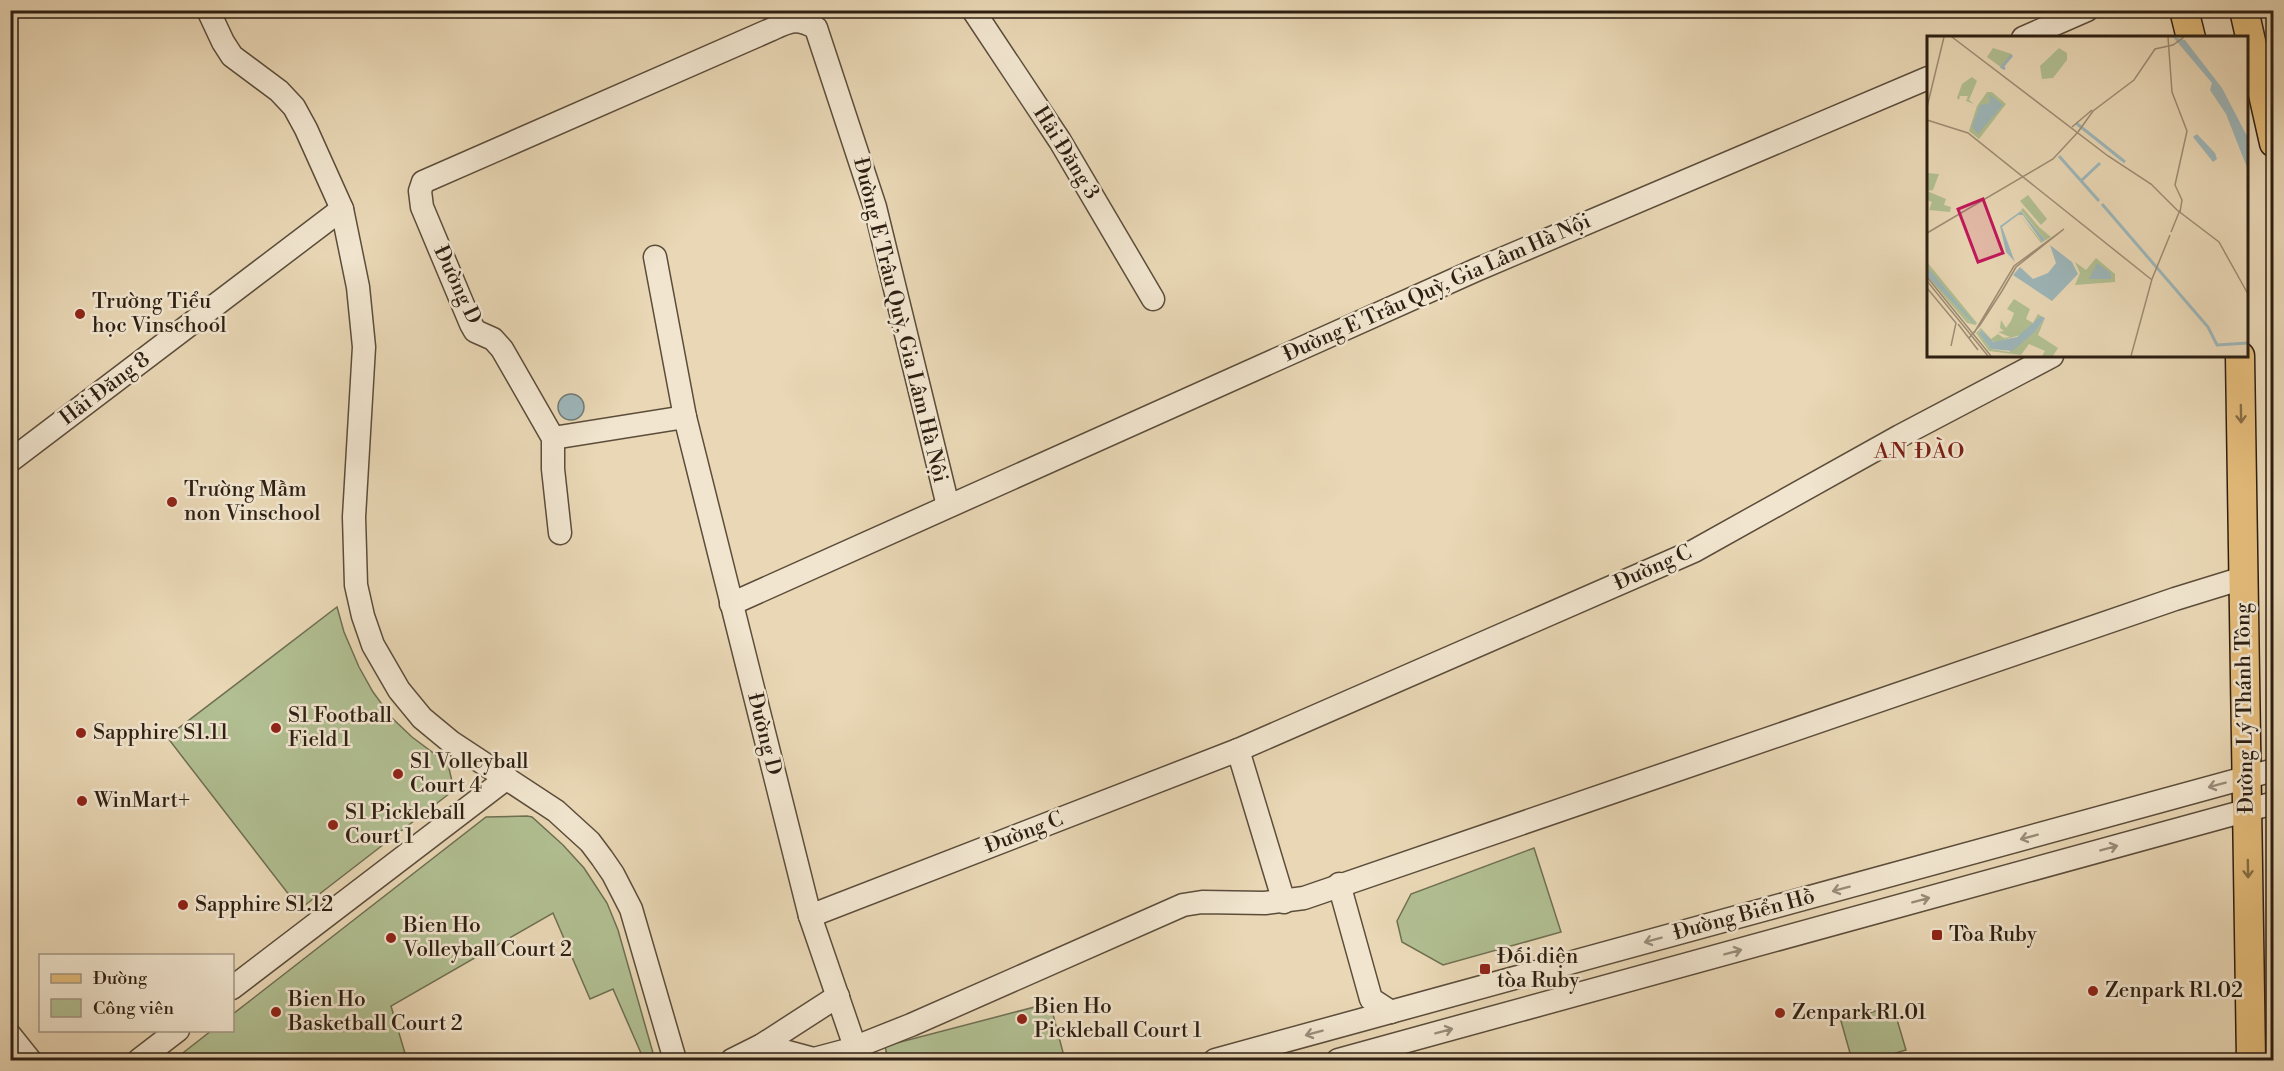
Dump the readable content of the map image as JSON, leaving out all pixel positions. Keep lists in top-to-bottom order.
{
  "streets": {
    "main road": ["Đường Lý Thánh Tông"],
    "street": [
      "Hải Đăng 3",
      "Đường D",
      "Đường E Trâu Quỳ, Gia Lâm Hà Nội",
      "Hải Đăng 8",
      "Đường C",
      "Đường Biển Hồ"
    ]
  },
  "crossings": [
    ["Đường D", "Đường E Trâu Quỳ, Gia Lâm Hà Nội"],
    ["Đường D", "Đường C"],
    ["Đường Lý Thánh Tông", "Đường Biển Hồ"]
  ],
  "one_way": ["Đường Lý Thánh Tông"],
  "districts": ["AN ĐÀO"],
  "places": {
    "other": [
      "Trường Tiểu học Vinschool",
      "Trường Mầm non Vinschool",
      "S1 Football Field 1",
      "Sapphire S1.11",
      "S1 Volleyball Court 4",
      "WinMart+",
      "S1 Pickleball Court 1",
      "Sapphire S1.12",
      "Bien Ho Volleyball Court 2",
      "Zenpark R1.02",
      "Bien Ho Basketball Court 2",
      "Zenpark R1.01",
      "Bien Ho Pickleball Court 1"
    ],
    "transit": ["Tòa Ruby", "Đối diện tòa Ruby"]
  },
  "legend": ["Đường", "Công viên"]
}
